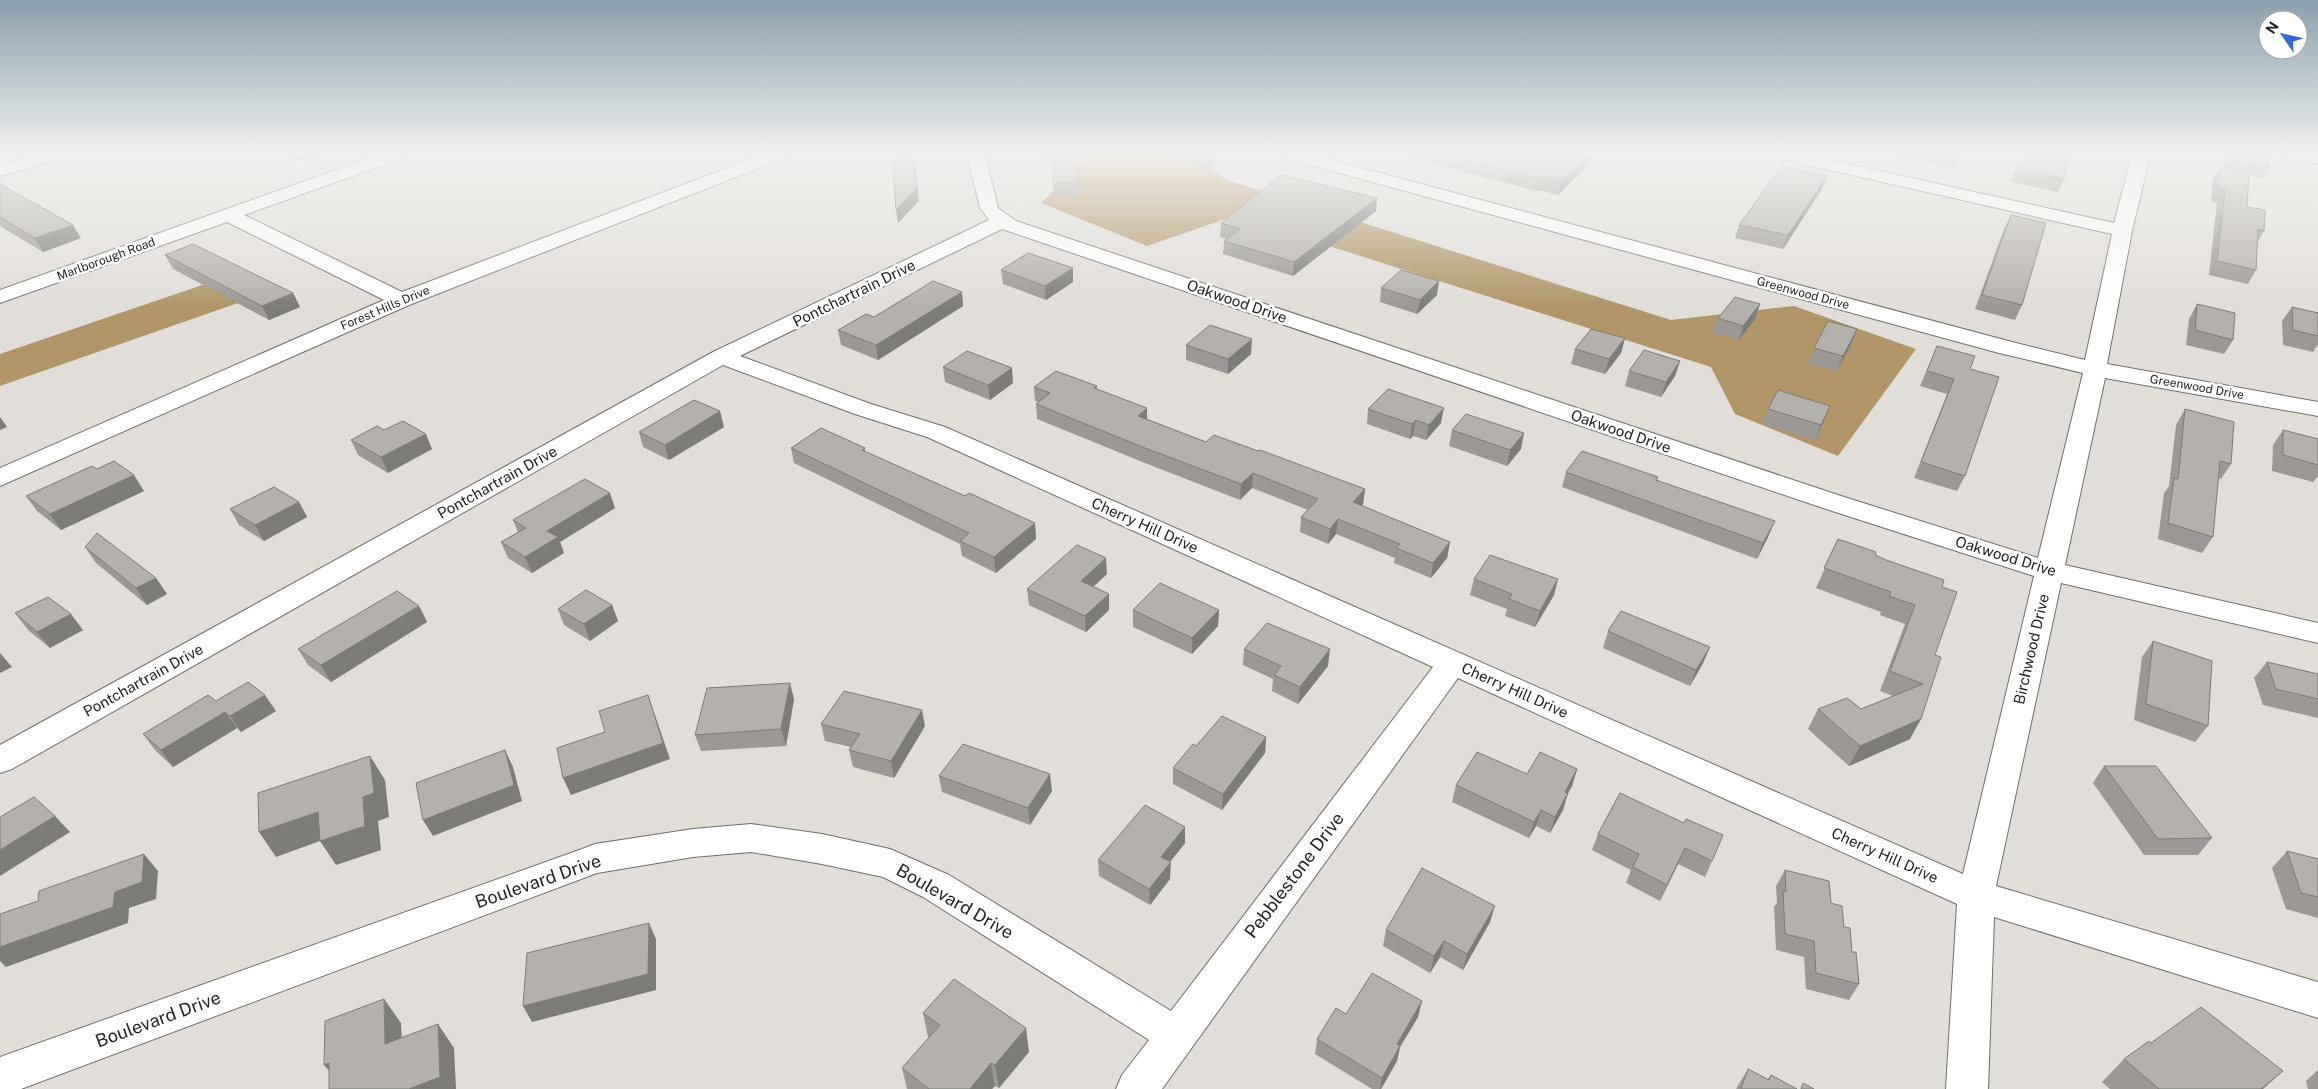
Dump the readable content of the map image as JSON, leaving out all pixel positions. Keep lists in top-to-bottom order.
{
  "streets": {
    "street": [
      "Marlborough Road",
      "Pontchartrain Drive",
      "Greenwood Drive",
      "Oakwood Drive",
      "Forest Hills Drive",
      "Cherry Hill Drive",
      "Birchwood Drive",
      "Pebblestone Drive",
      "Boulevard Drive"
    ]
  },
  "crossings": [
    ["Pontchartrain Drive", "Oakwood Drive"],
    ["Pontchartrain Drive", "Cherry Hill Drive"],
    ["Greenwood Drive", "Birchwood Drive"],
    ["Oakwood Drive", "Birchwood Drive"],
    ["Cherry Hill Drive", "Birchwood Drive"],
    ["Cherry Hill Drive", "Pebblestone Drive"],
    ["Pebblestone Drive", "Boulevard Drive"]
  ],
  "north": "top left"
}
